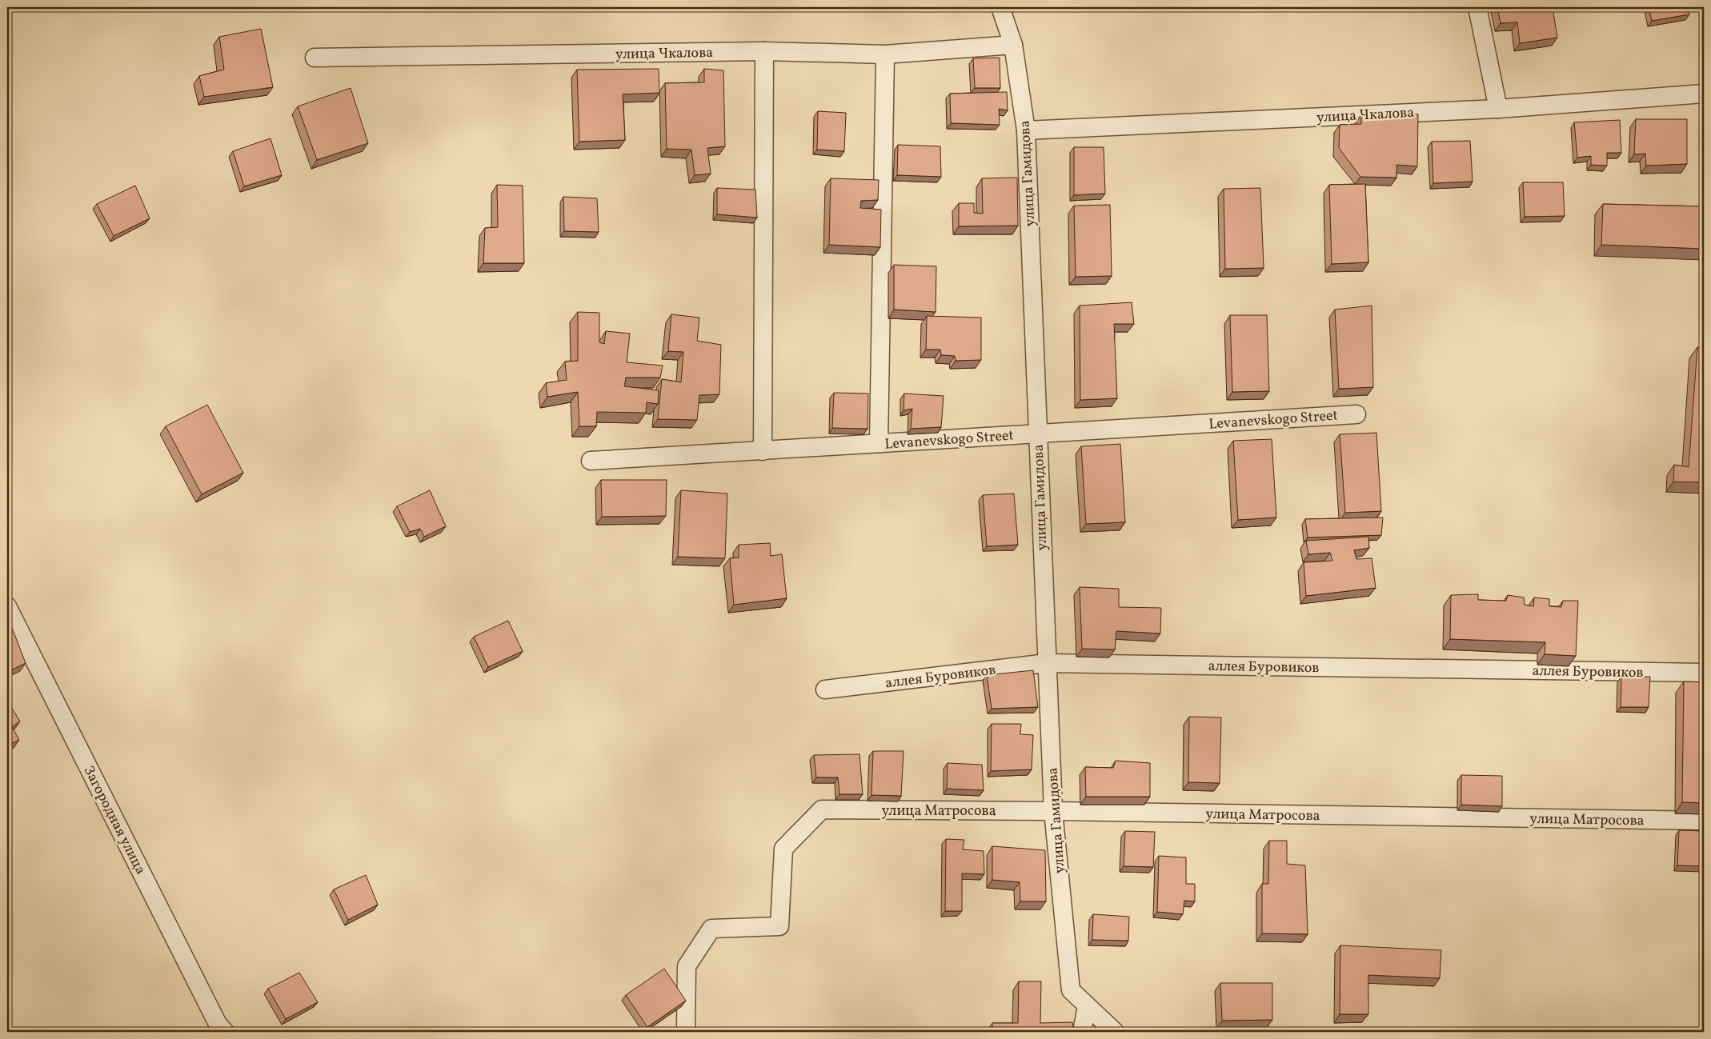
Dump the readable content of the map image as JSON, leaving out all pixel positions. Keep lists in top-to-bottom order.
{
  "streets": {
    "street": [
      "улица Чкалова",
      "улица Гамидова",
      "Levanevskogo Street",
      "аллея Буровиков",
      "улица Матросова",
      "Загородная улица"
    ]
  },
  "crossings": [
    ["улица Чкалова", "улица Гамидова"],
    ["улица Гамидова", "Levanevskogo Street"],
    ["улица Гамидова", "аллея Буровиков"],
    ["улица Гамидова", "улица Матросова"]
  ]
}
